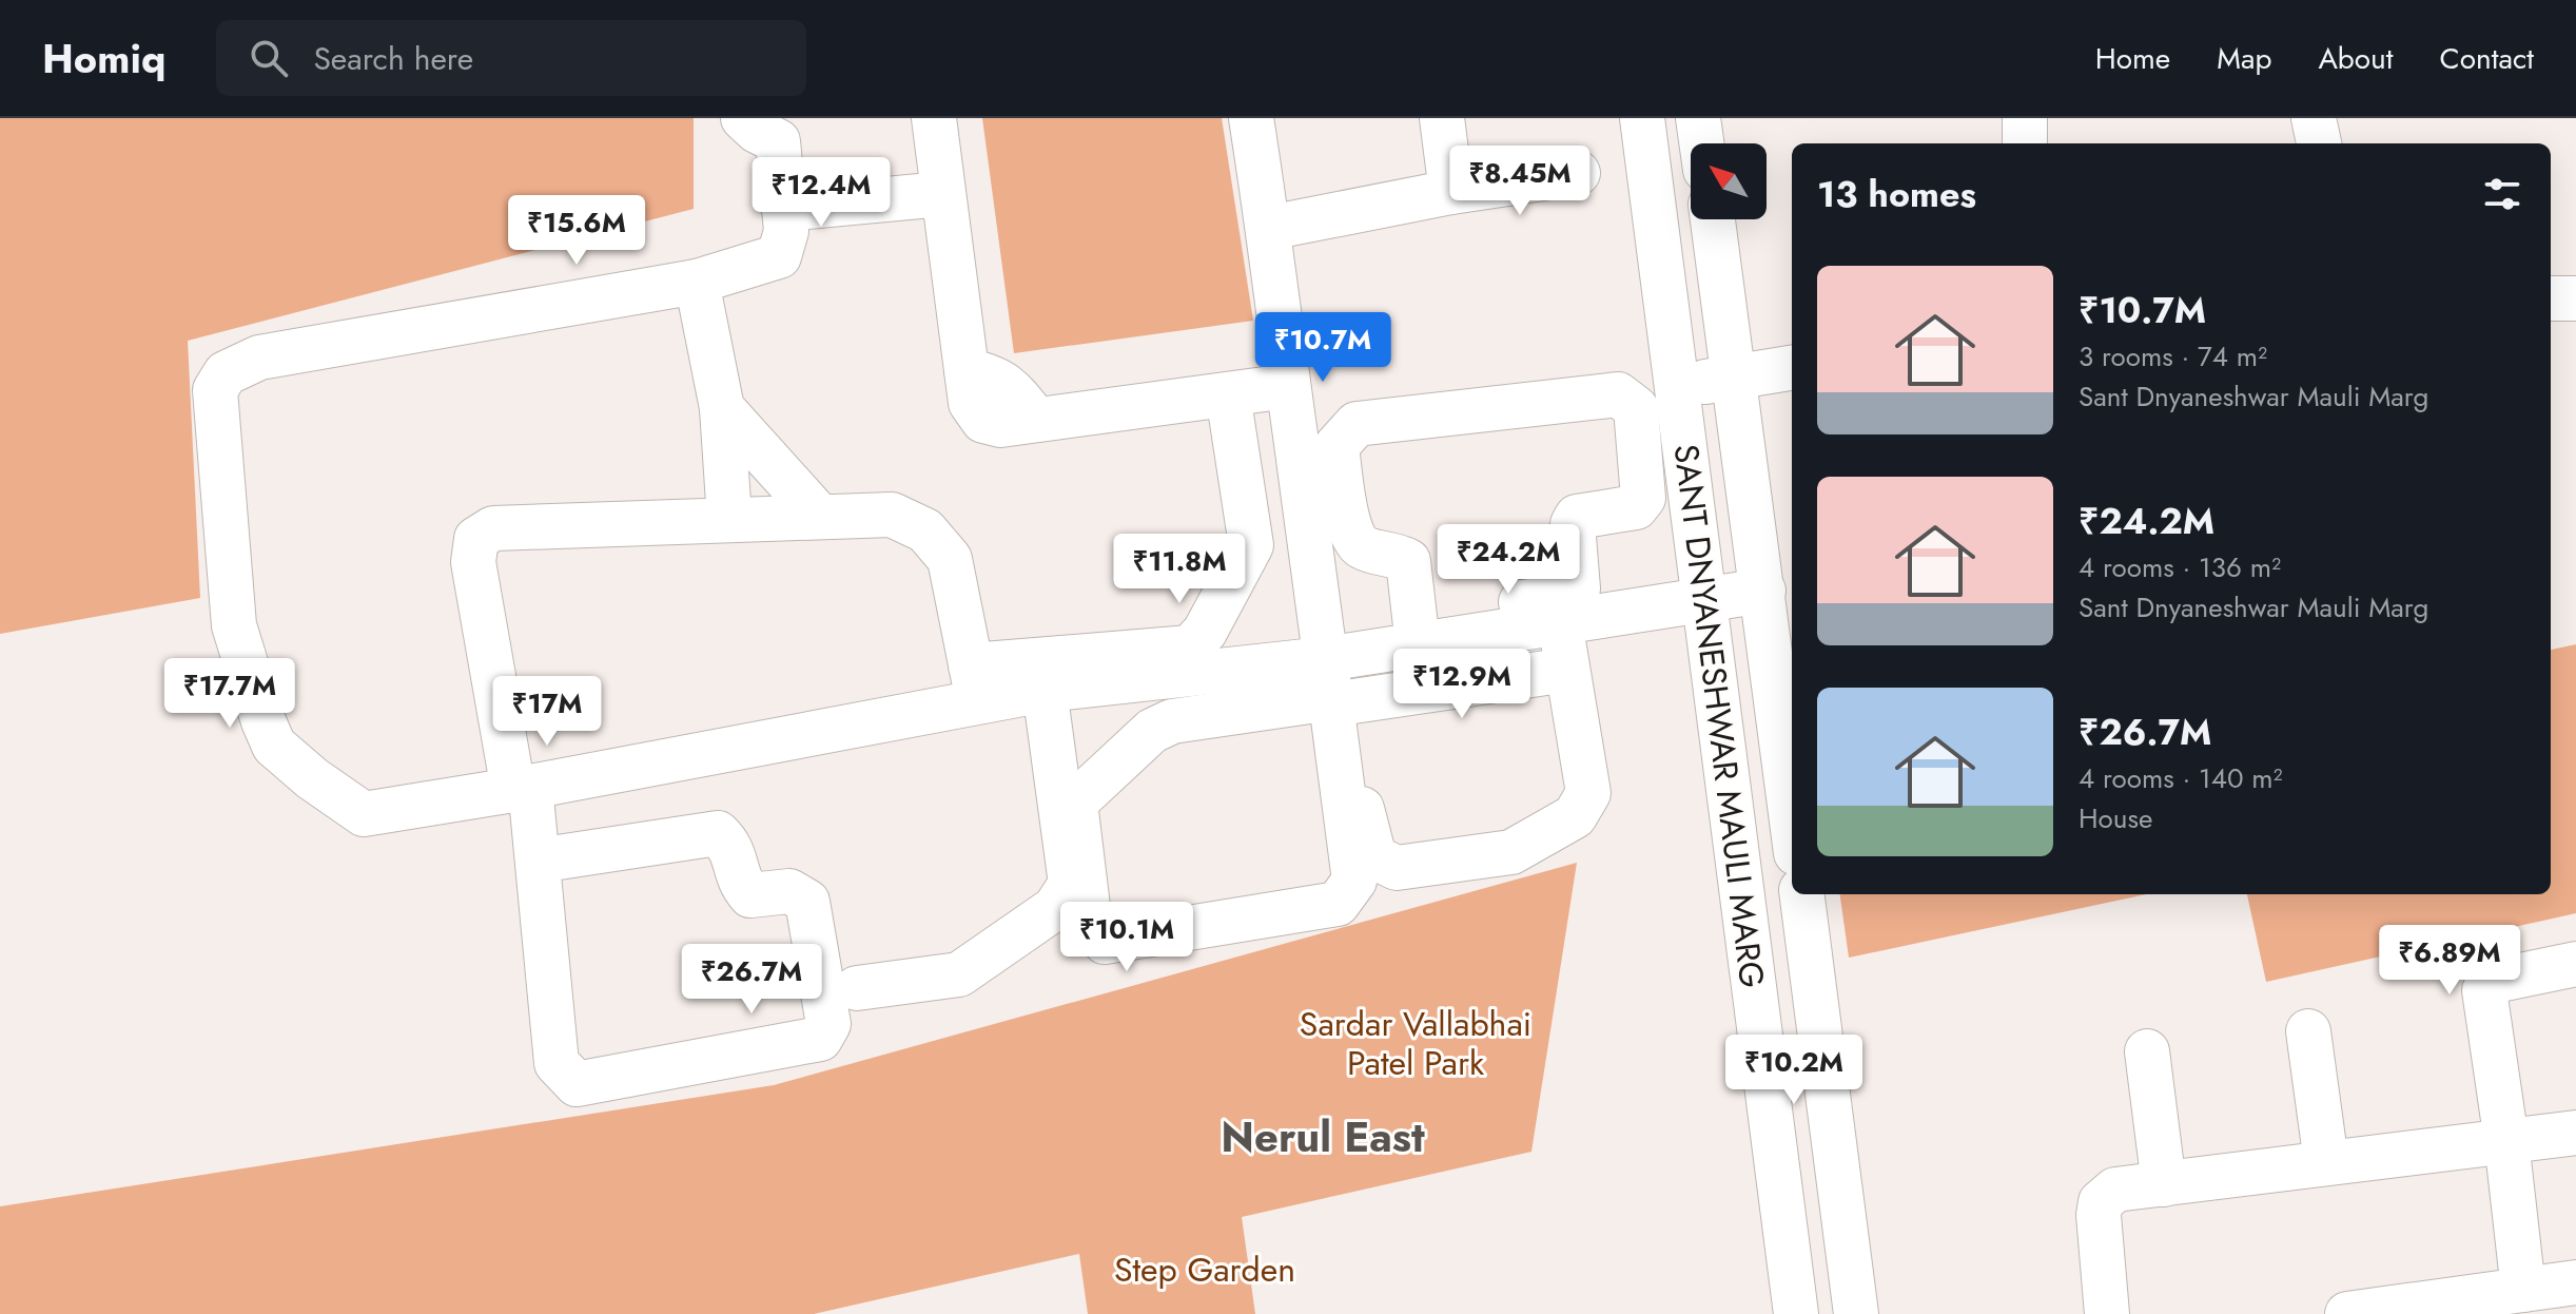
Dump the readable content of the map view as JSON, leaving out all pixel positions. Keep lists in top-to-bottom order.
{
  "streets": {
    "street": ["SANT DNYANESHWAR MAULI MARG"]
  },
  "districts": ["Nerul East"],
  "parks": ["Sardar Vallabhai Patel Park", "Step Garden"],
  "north": "top left",
  "page": {
    "header": "Homiq",
    "search": "Search here",
    "nav": [
      "Home",
      "Map",
      "About",
      "Contact"
    ],
    "heading": "13 homes",
    "price": [
      "₹8.45M",
      "₹12.4M",
      "₹15.6M",
      "₹10.7M",
      "₹24.2M",
      "₹11.8M",
      "₹12.9M",
      "₹17.7M",
      "₹17M",
      "₹10.1M",
      "₹6.89M",
      "₹26.7M",
      "₹10.2M"
    ],
    "list": [
      {
        "name": "₹10.7M",
        "note": "3 rooms · 74 m² · Sant Dnyaneshwar Mauli Marg"
      },
      {
        "name": "₹24.2M",
        "note": "4 rooms · 136 m² · Sant Dnyaneshwar Mauli Marg"
      },
      {
        "name": "₹26.7M",
        "note": "4 rooms · 140 m² · House"
      }
    ]
  }
}
